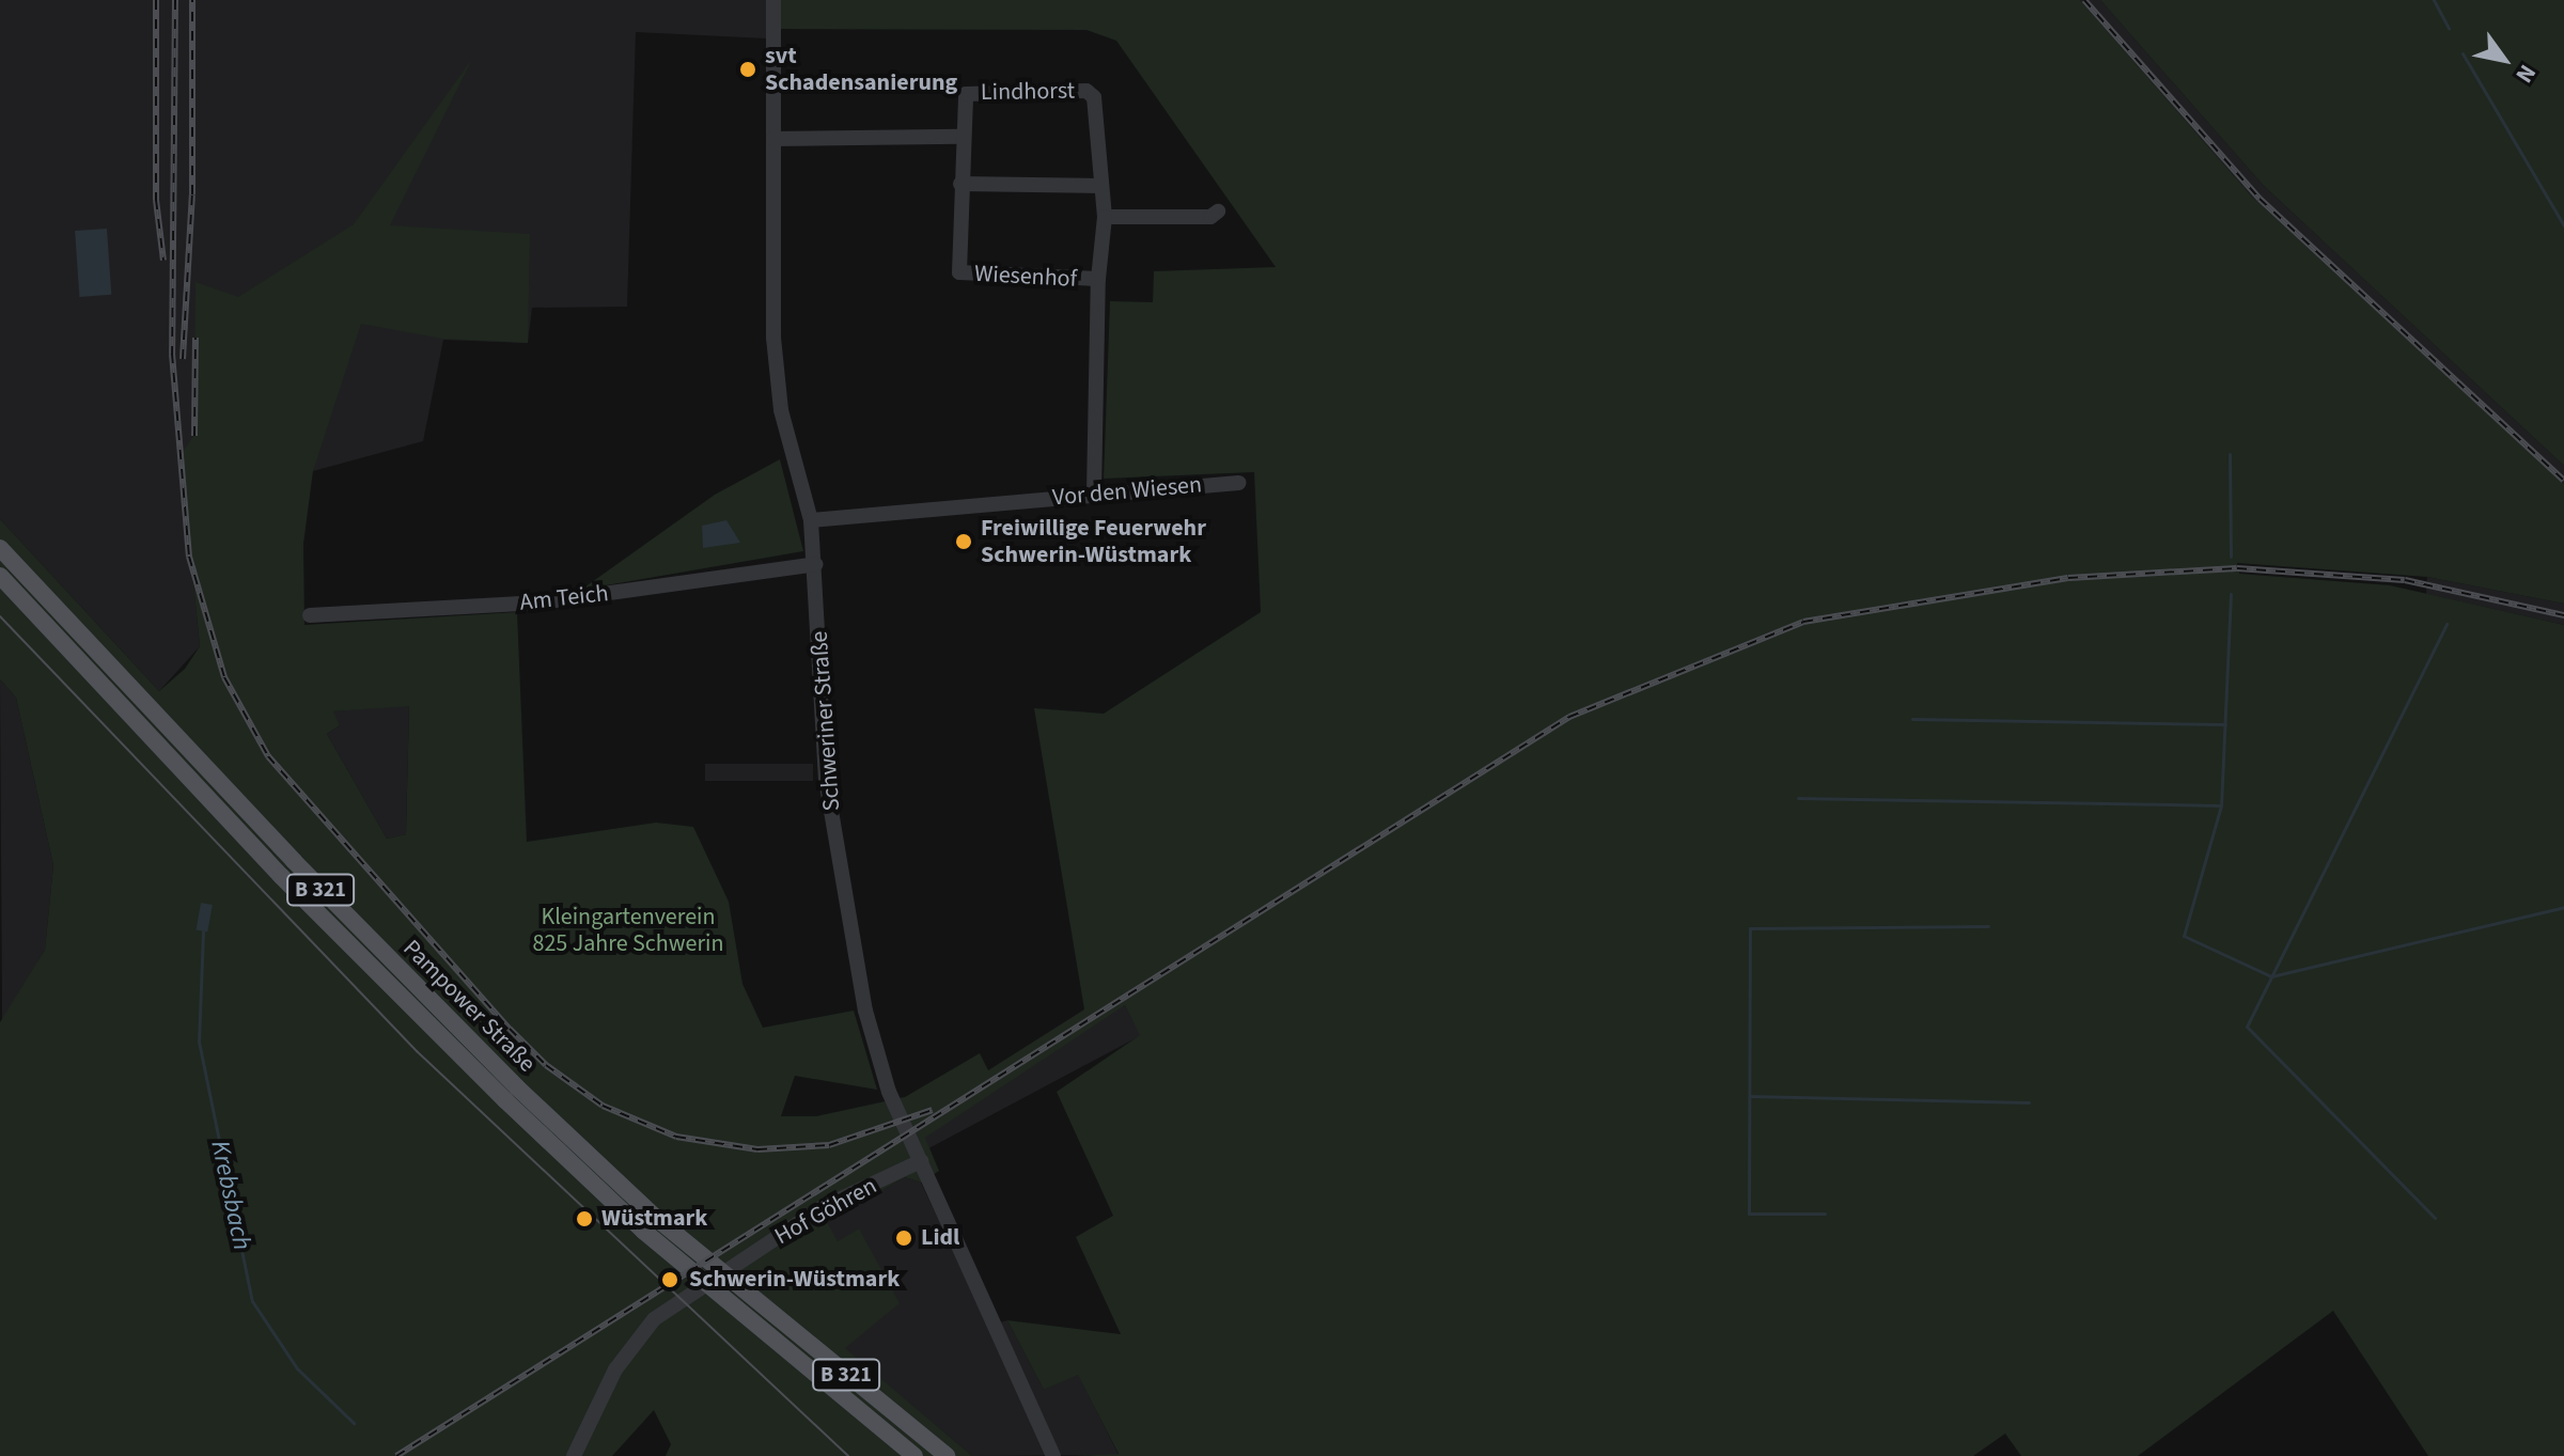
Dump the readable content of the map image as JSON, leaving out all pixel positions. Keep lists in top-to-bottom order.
{
  "streets": {
    "main road": ["B 321", "Pampower Straße"],
    "street": [
      "Lindhorst",
      "Wiesenhof",
      "Vor den Wiesen",
      "Am Teich",
      "Schweriner Straße",
      "Hof Göhren"
    ]
  },
  "crossings": [
    ["Lindhorst", "Wiesenhof"],
    ["Wiesenhof", "Vor den Wiesen"],
    ["Vor den Wiesen", "Schweriner Straße"],
    ["Am Teich", "Schweriner Straße"],
    ["Schweriner Straße", "Hof Göhren"]
  ],
  "water": ["Krebsbach"],
  "parks": ["Kleingartenverein 825 Jahre Schwerin"],
  "places": [
    "svt Schadensanierung",
    "Freiwillige Feuerwehr Schwerin-Wüstmark",
    "Wüstmark",
    "Lidl",
    "Schwerin-Wüstmark"
  ],
  "north": "bottom right"
}
